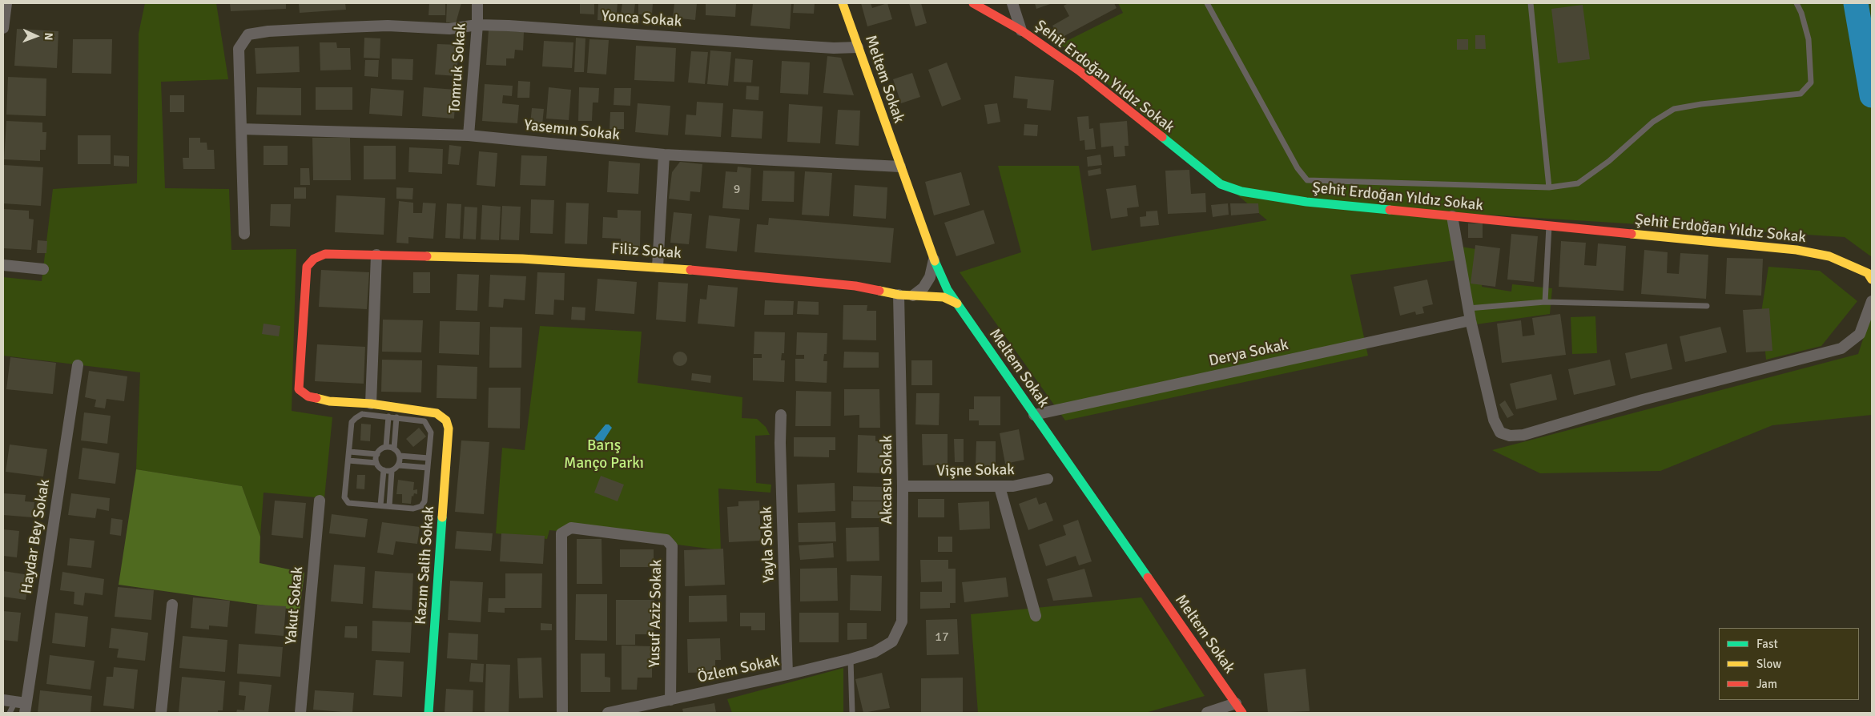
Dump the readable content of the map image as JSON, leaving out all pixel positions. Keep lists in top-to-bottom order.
{
  "streets": {
    "street": [
      "Yonca Sokak",
      "Tomruk Sokak",
      "Şehit Erdoğan Yıldız Sokak",
      "Meltem Sokak",
      "Yasemın Sokak",
      "Filiz Sokak",
      "Derya Sokak",
      "Vişne Sokak",
      "Akcasu Sokak",
      "Haydar Bey Sokak",
      "Yayla Sokak",
      "Kazım Salih Sokak",
      "Yakut Sokak",
      "Yusuf Aziz Sokak",
      "Özlem Sokak"
    ]
  },
  "crossings": [
    ["Yonca Sokak", "Tomruk Sokak"],
    ["Yonca Sokak", "Meltem Sokak"],
    ["Yonca Sokak", "Yasemın Sokak"],
    ["Tomruk Sokak", "Yasemın Sokak"],
    ["Meltem Sokak", "Yasemın Sokak"],
    ["Meltem Sokak", "Filiz Sokak"],
    ["Meltem Sokak", "Derya Sokak"],
    ["Filiz Sokak", "Akcasu Sokak"],
    ["Filiz Sokak", "Kazım Salih Sokak"],
    ["Vişne Sokak", "Akcasu Sokak"],
    ["Akcasu Sokak", "Özlem Sokak"],
    ["Yayla Sokak", "Özlem Sokak"],
    ["Yusuf Aziz Sokak", "Özlem Sokak"]
  ],
  "parks": ["Barış Manço Parkı"],
  "house_numbers": ["9", "17"],
  "legend": ["Fast", "Slow", "Jam"],
  "north": "right"
}
